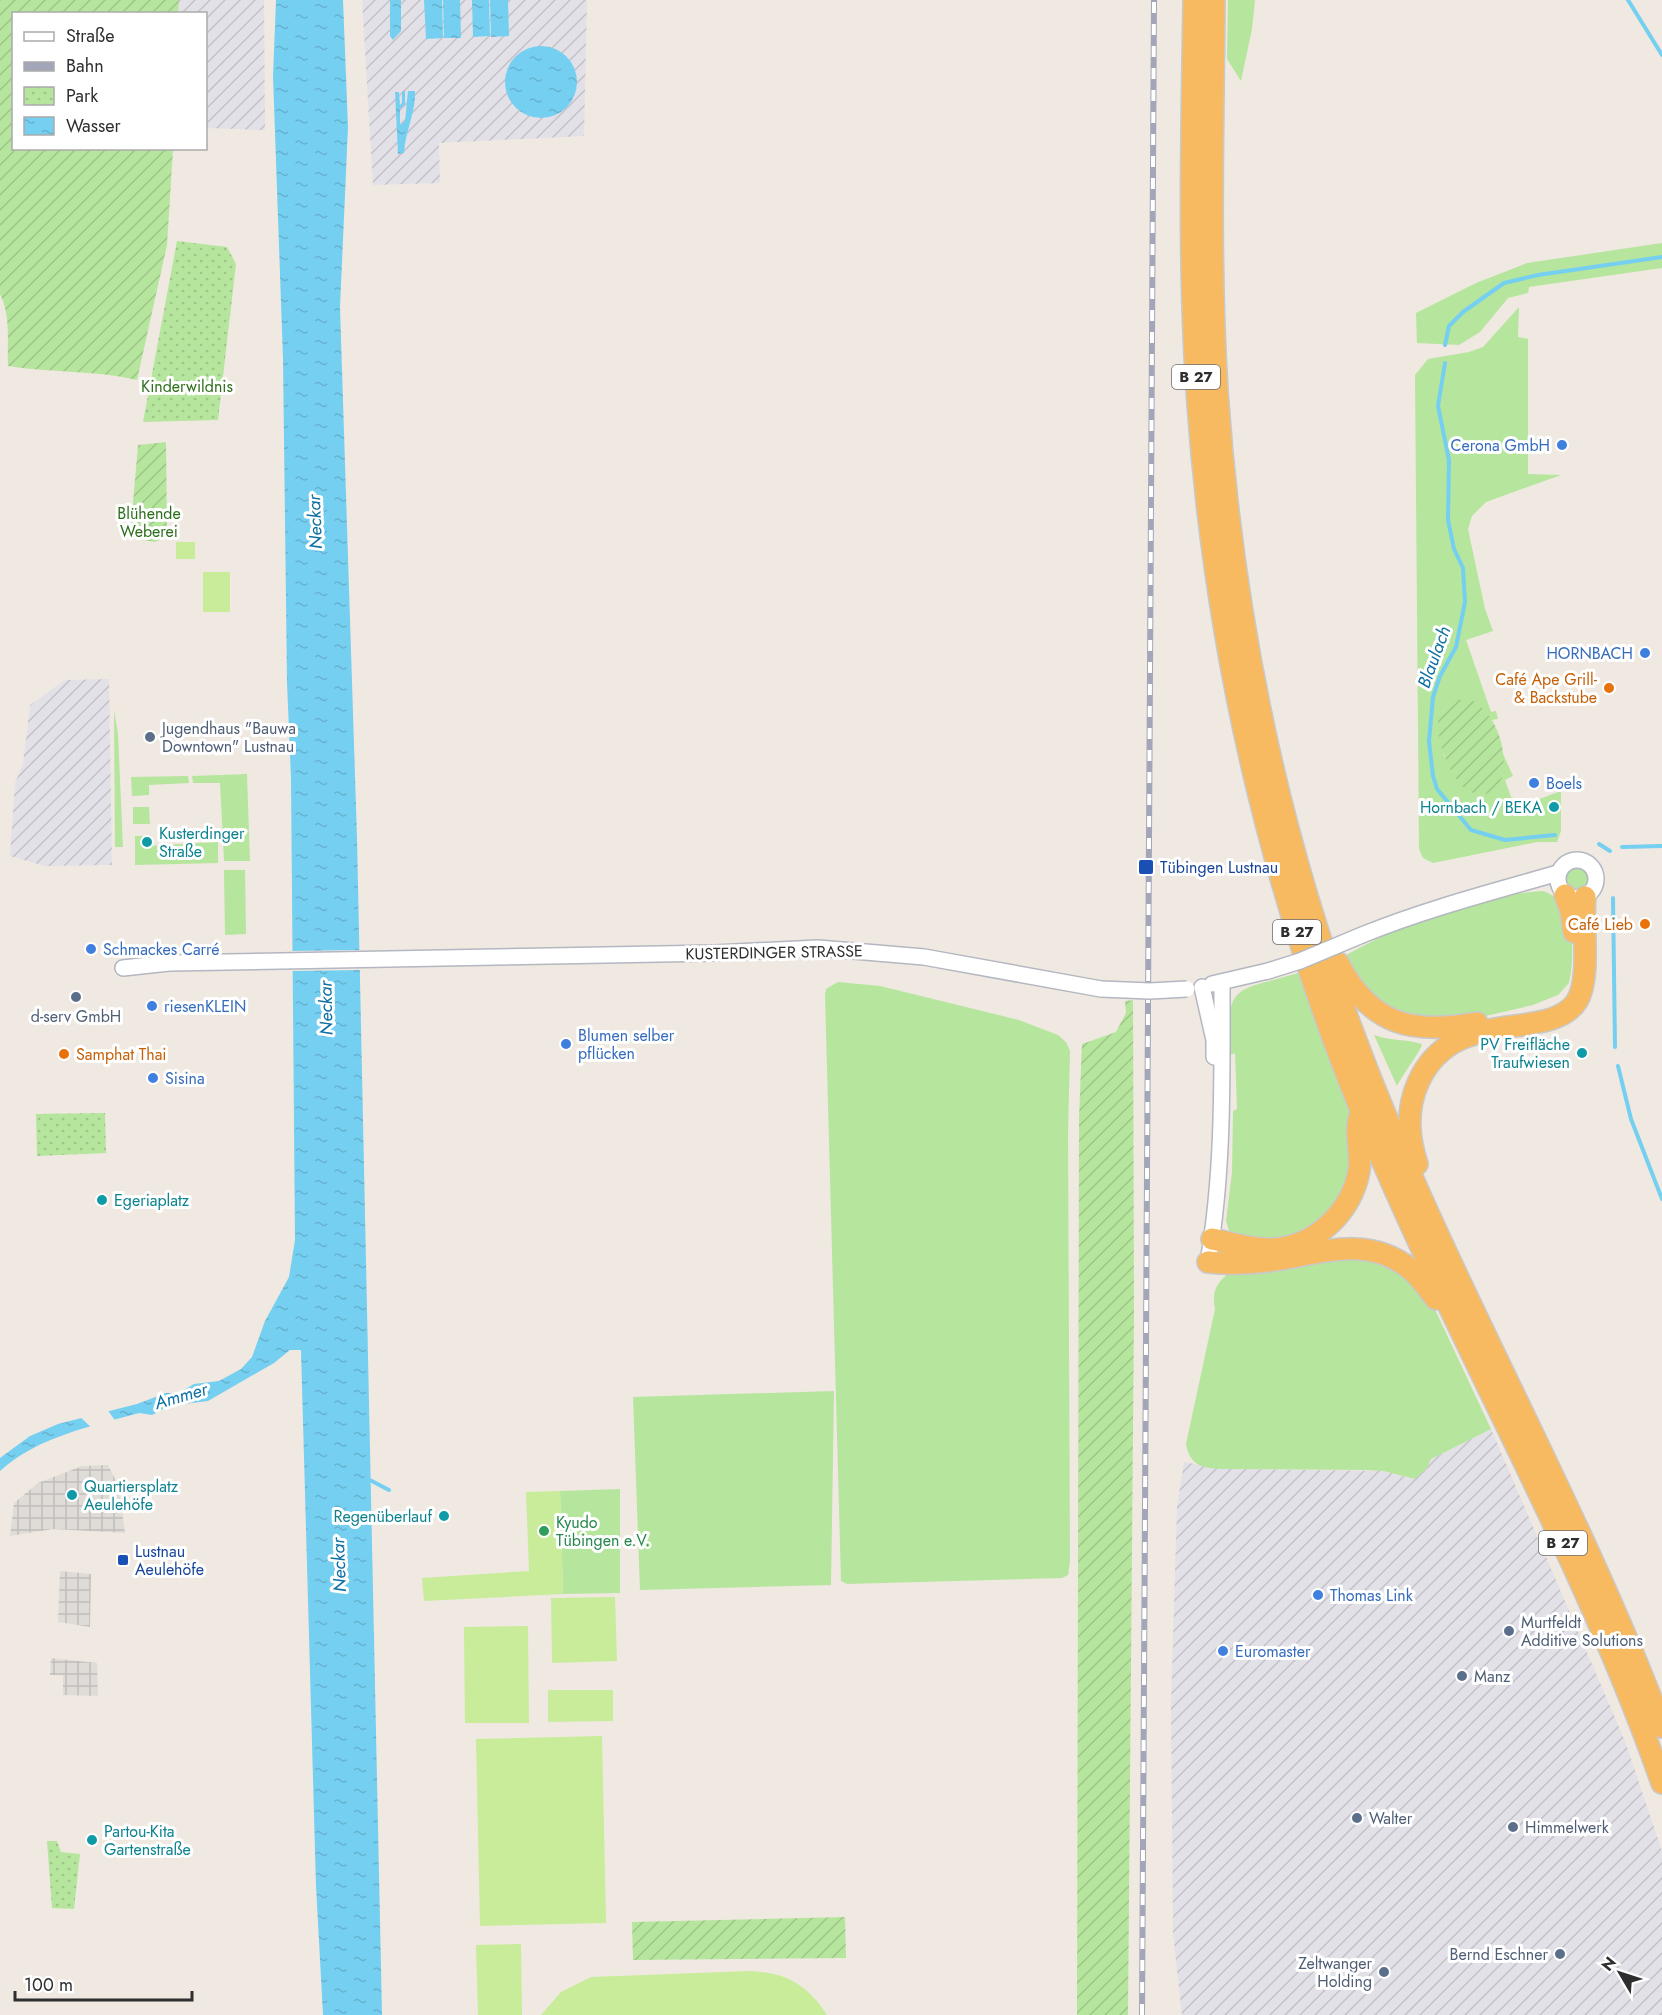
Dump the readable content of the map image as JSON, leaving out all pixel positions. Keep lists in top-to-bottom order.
{
  "streets": {
    "highway": ["B 27"],
    "street": ["KUSTERDINGER STRASSE"]
  },
  "water": ["Neckar", "Blaulach", "Ammer"],
  "parks": ["Kinderwildnis", "Blühende Weberei"],
  "places": {
    "other": [
      "Cerona GmbH",
      "HORNBACH",
      "Café Ape Grill- & Backstube",
      "Jugendhaus \"Bauwa Downtown\" Lustnau",
      "Boels",
      "Hornbach / BEKA",
      "Kusterdinger Straße",
      "Café Lieb",
      "Schmackes Carré",
      "d-serv GmbH",
      "riesenKLEIN",
      "Blumen selber pflücken",
      "PV Freifläche Traufwiesen",
      "Samphat Thai",
      "Sisina",
      "Egeriaplatz",
      "Quartiersplatz Aeulehöfe",
      "Regenüberlauf",
      "Kyudo Tübingen e.V.",
      "Thomas Link",
      "Murtfeldt Additive Solutions",
      "Euromaster",
      "Manz",
      "Walter",
      "Himmelwerk",
      "Partou-Kita Gartenstraße",
      "Bernd Eschner",
      "Zeltwanger Holding"
    ],
    "transit": ["Tübingen Lustnau", "Lustnau Aeulehöfe"]
  },
  "legend": [
    "Straße",
    "Bahn",
    "Park",
    "Wasser"
  ],
  "scale_bar": "100 m",
  "north": "top left"
}
